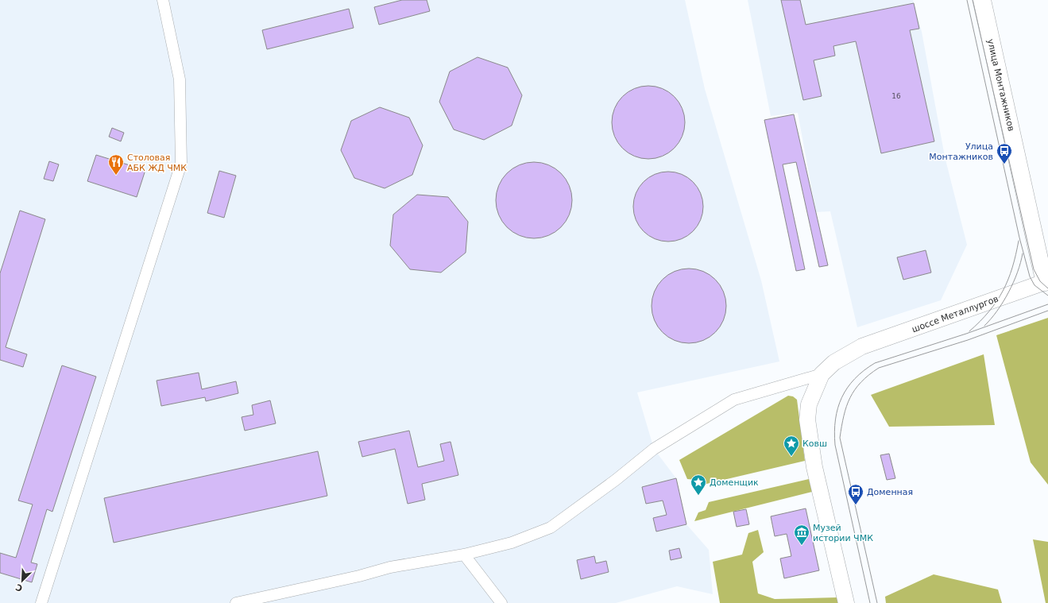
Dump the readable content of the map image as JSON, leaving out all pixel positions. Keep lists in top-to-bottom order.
{
  "streets": {
    "main road": ["улица Монтажников", "шоссе Металлургов"]
  },
  "crossings": [
    ["улица Монтажников", "шоссе Металлургов"]
  ],
  "places": {
    "bus stop": ["Улица Монтажников", "Доменная"],
    "restaurant": ["Столовая АБК ЖД ЧМК"],
    "place": ["Ковш", "Доменщик"],
    "museum": ["Музей истории ЧМК"]
  },
  "house_numbers": ["16"],
  "north": "bottom left"
}
